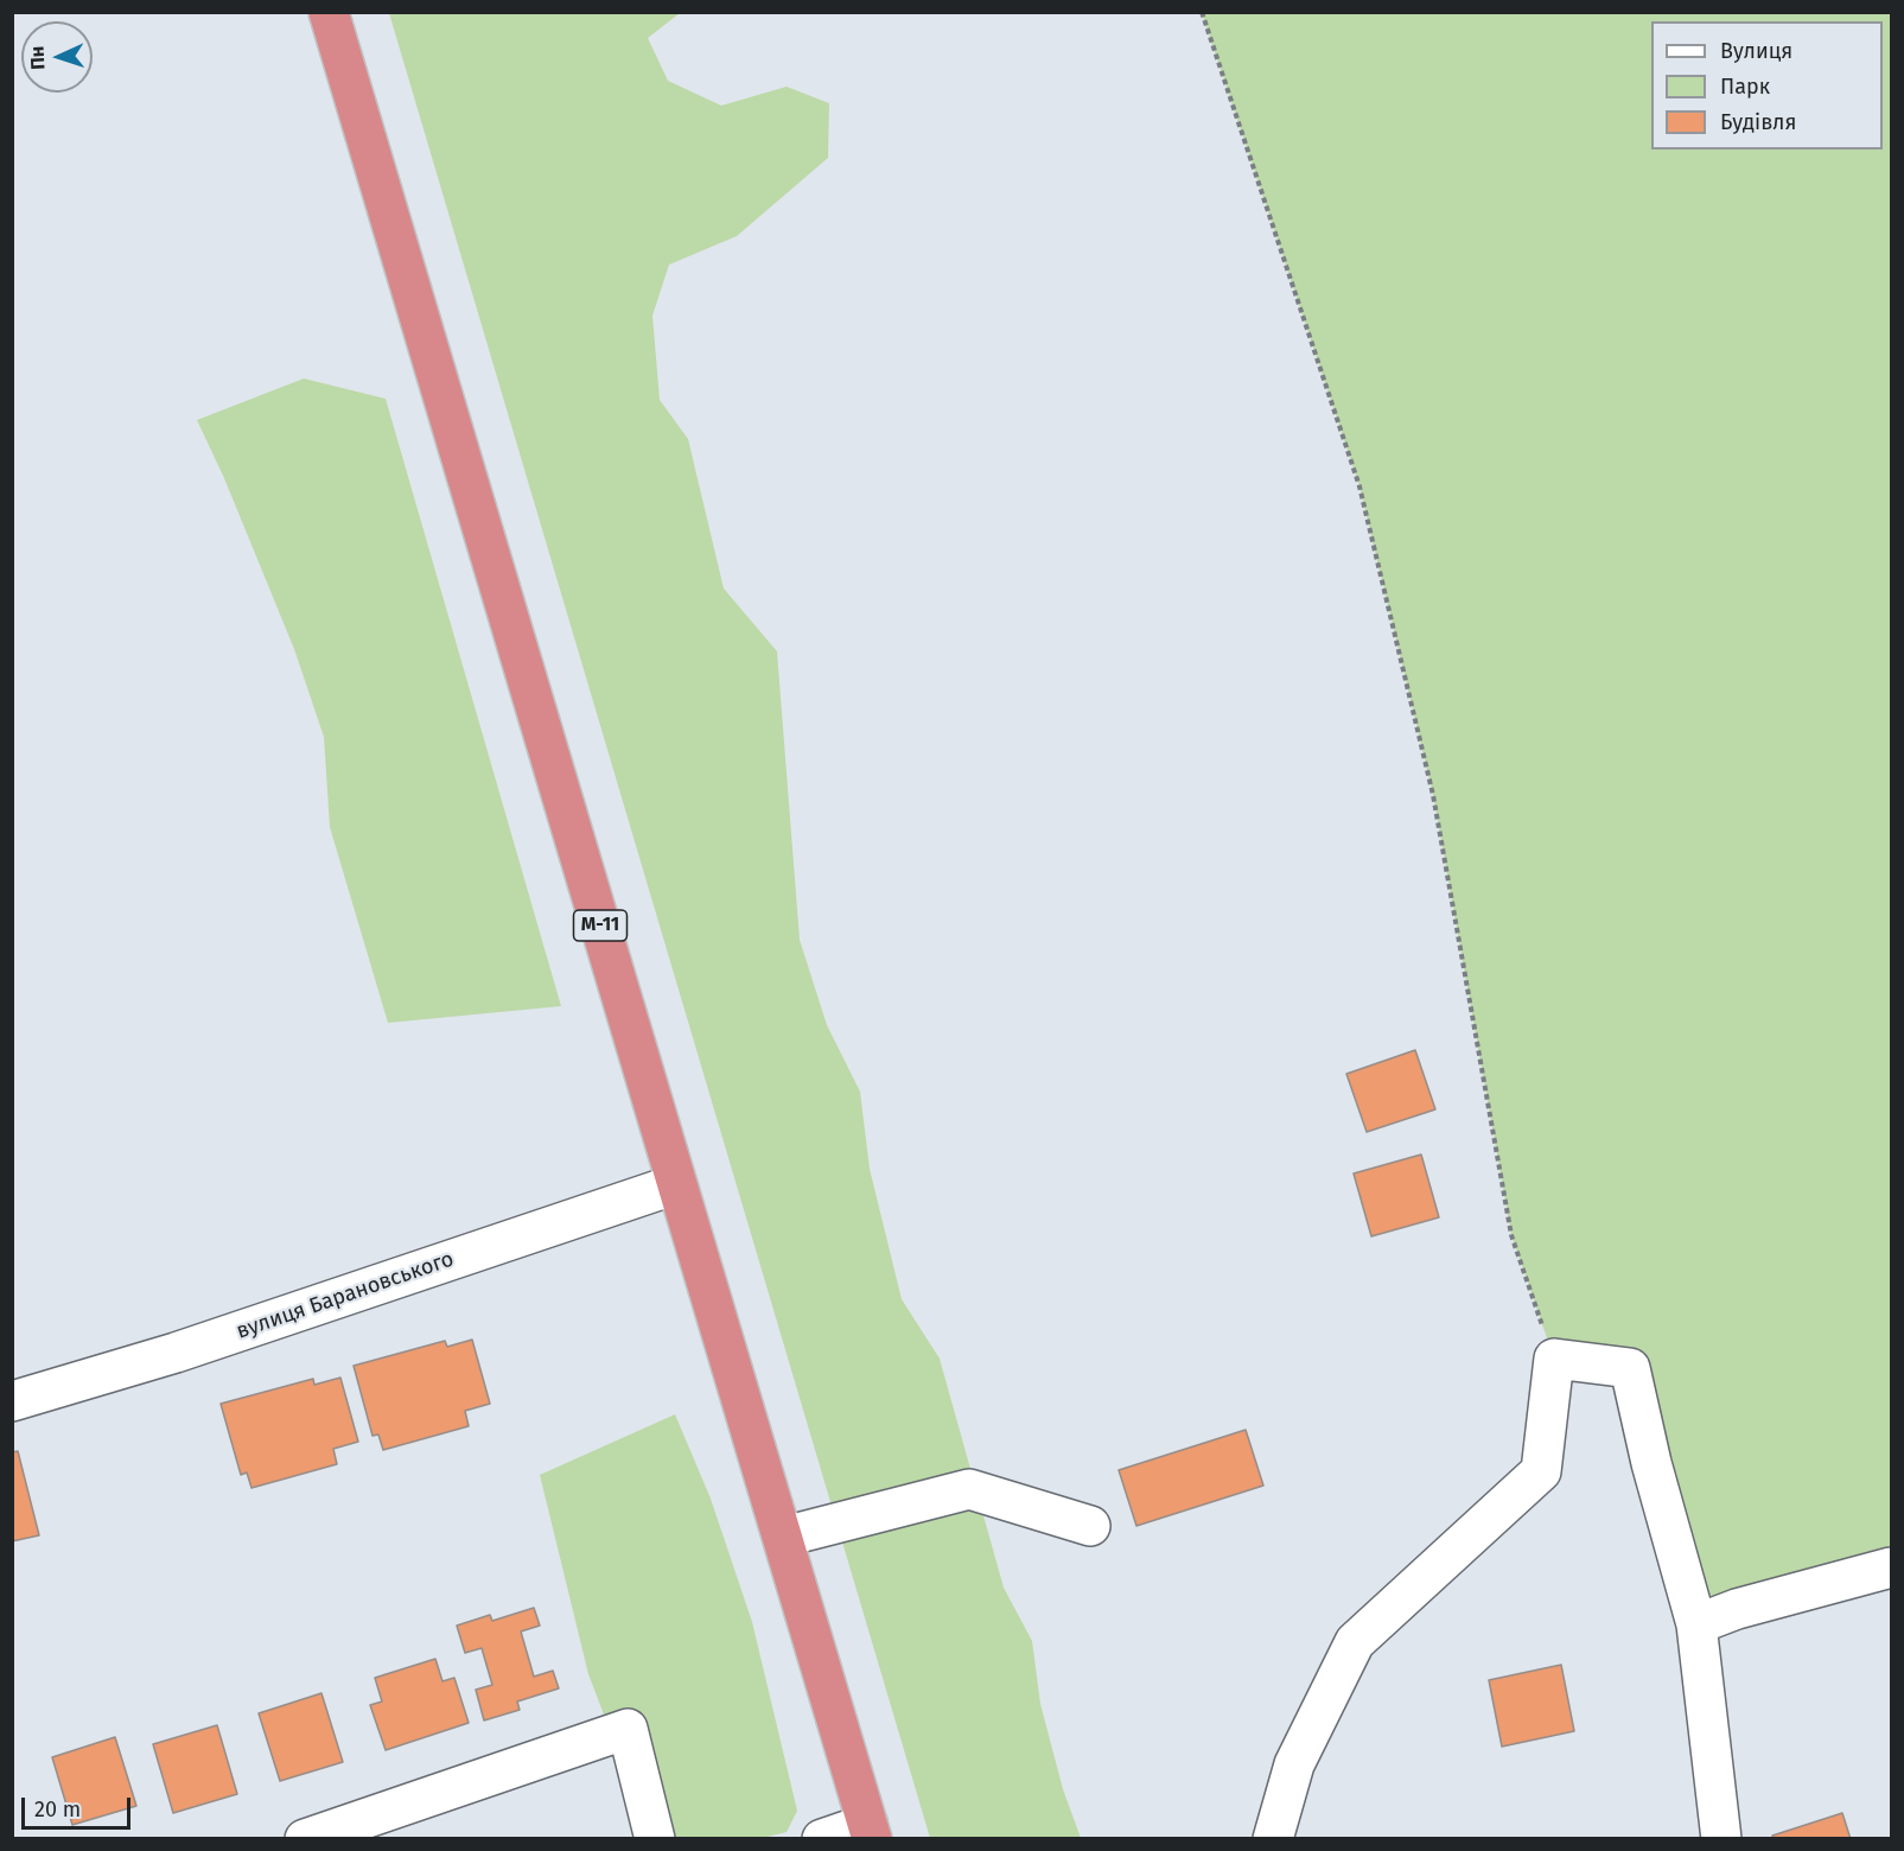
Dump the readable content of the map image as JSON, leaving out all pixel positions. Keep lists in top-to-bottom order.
{
  "streets": {
    "highway": ["М-11"],
    "street": ["вулиця Барановського"]
  },
  "crossings": [
    ["М-11", "вулиця Барановського"]
  ],
  "legend": ["Вулиця", "Парк", "Будівля"],
  "scale_bar": "20 m",
  "north": "left"
}
